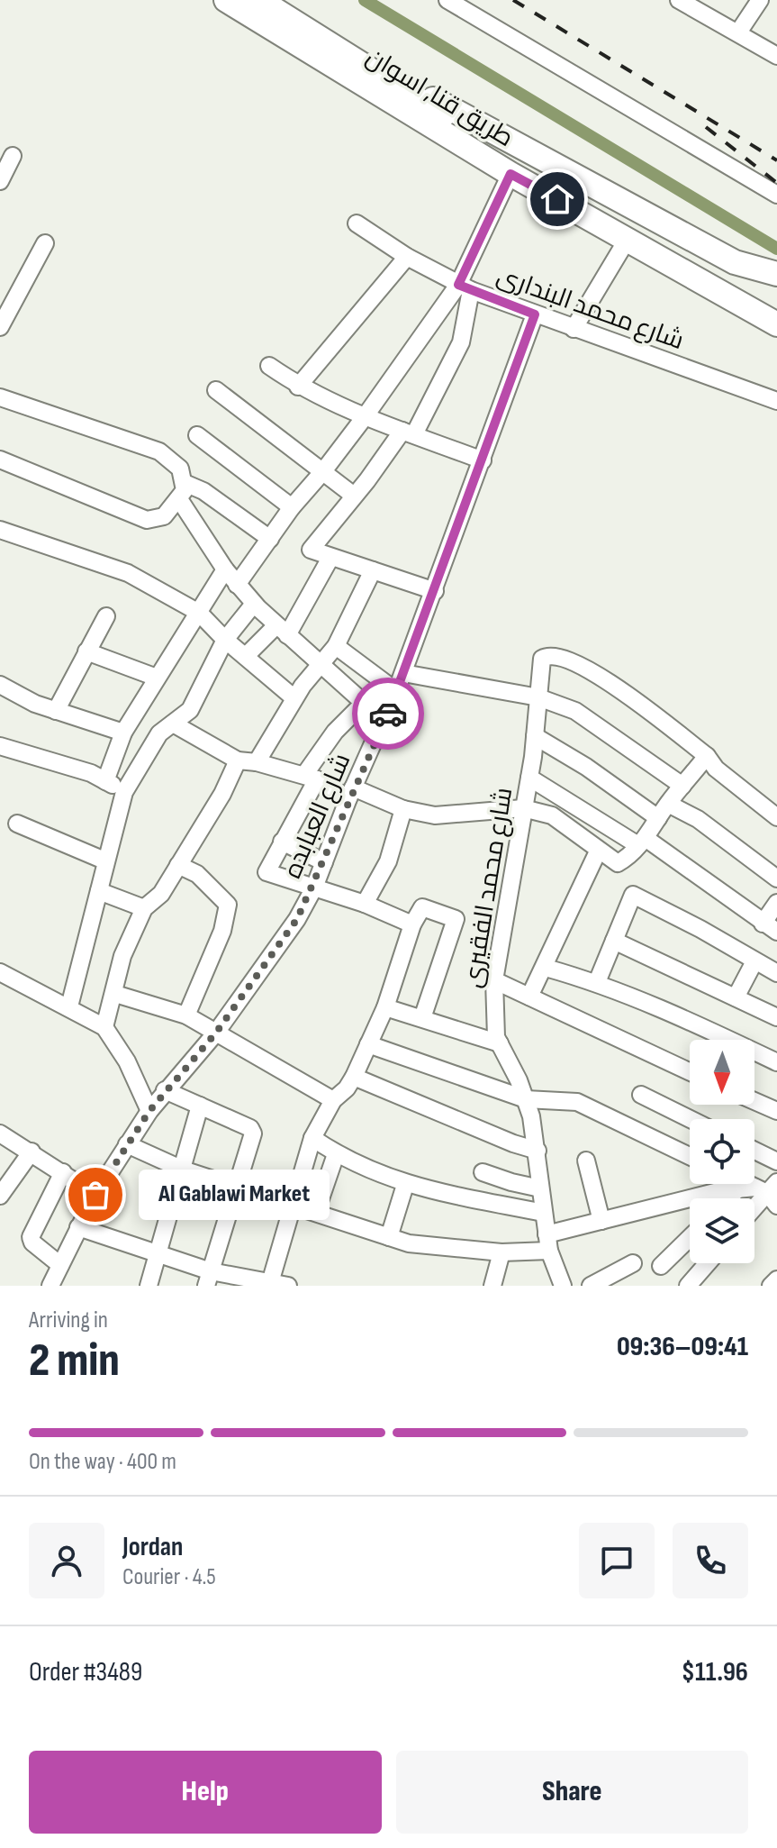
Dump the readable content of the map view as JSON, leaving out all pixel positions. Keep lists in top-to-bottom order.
{
  "streets": {
    "highway": ["طريق قنا, اسوان"],
    "street": ["شارع محمد البندارى", "شارع العبابده", "شارع محمد الفقيرى"]
  },
  "crossings": [
    ["شارع محمد البندارى", "شارع العبابده"]
  ],
  "places": ["Al Gablawi Market"],
  "north": "bottom",
  "page": {
    "bubble": "Al Gablawi Market",
    "heading": ["2 min", "Arriving in", "09:36–09:41"],
    "panel": [
      "Jordan",
      "Courier · 4.5",
      "Order #3489",
      "$11.96"
    ],
    "bar": "On the way · 400 m",
    "buttons": ["Help", "Share"]
  }
}
